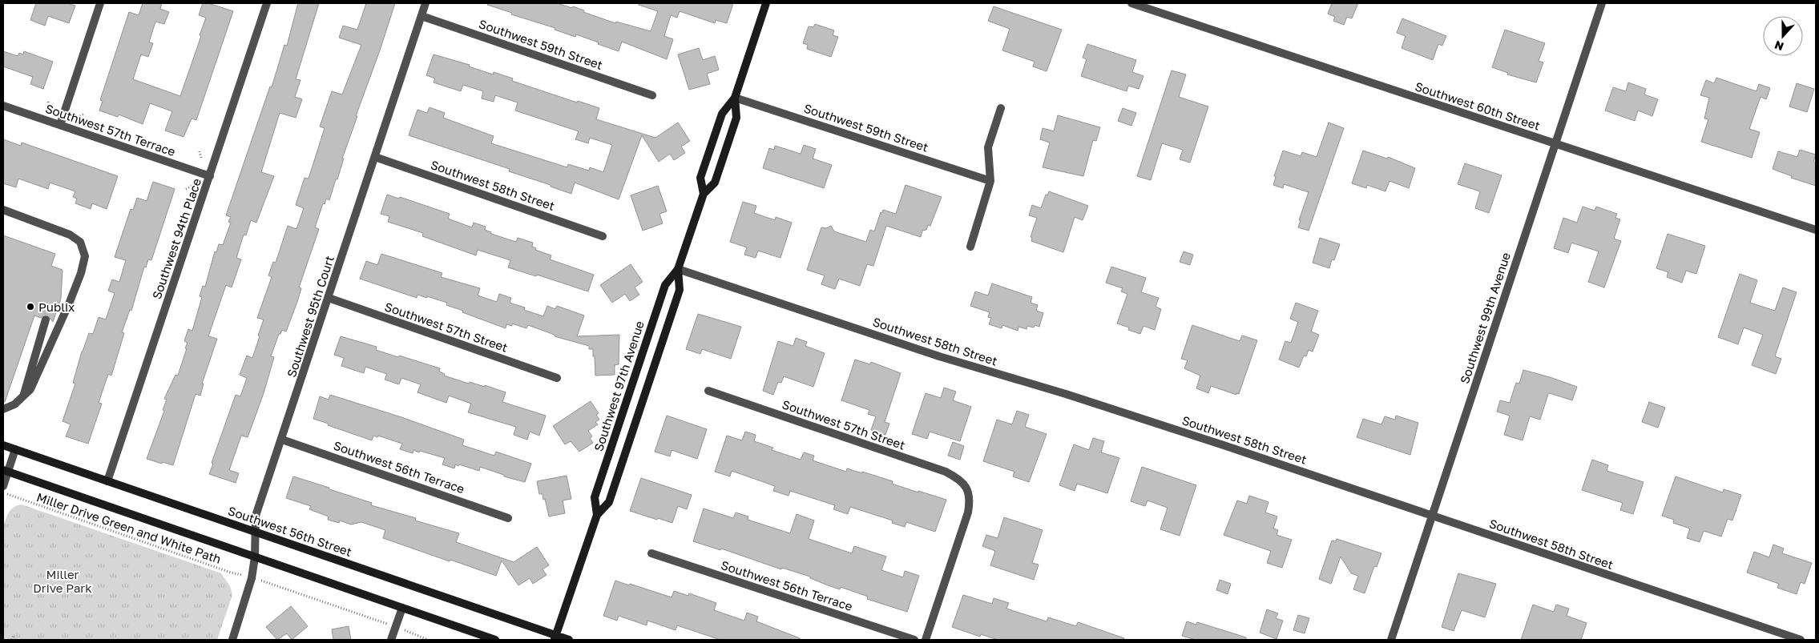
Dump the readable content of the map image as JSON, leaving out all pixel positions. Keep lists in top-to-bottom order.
{
  "streets": {
    "main road": ["Southwest 97th Avenue", "Southwest 56th Street"],
    "street": [
      "Southwest 59th Street",
      "Southwest 60th Street",
      "Southwest 57th Terrace",
      "Southwest 58th Street",
      "Southwest 94th Place",
      "Southwest 95th Court",
      "Southwest 99th Avenue",
      "Southwest 57th Street",
      "Southwest 56th Terrace"
    ],
    "path": ["Miller Drive Green and White Path"]
  },
  "crossings": [
    ["Southwest 59th Street", "Southwest 95th Court"],
    ["Southwest 59th Street", "Southwest 97th Avenue"],
    ["Southwest 60th Street", "Southwest 99th Avenue"],
    ["Southwest 57th Terrace", "Southwest 94th Place"],
    ["Southwest 58th Street", "Southwest 95th Court"],
    ["Southwest 58th Street", "Southwest 99th Avenue"],
    ["Southwest 58th Street", "Southwest 97th Avenue"],
    ["Southwest 94th Place", "Southwest 56th Street"],
    ["Southwest 95th Court", "Southwest 57th Street"],
    ["Southwest 95th Court", "Southwest 56th Terrace"],
    ["Southwest 95th Court", "Southwest 56th Street"],
    ["Southwest 97th Avenue", "Southwest 56th Street"]
  ],
  "parks": ["Miller Drive Park"],
  "places": ["Publix"],
  "north": "bottom"
}
